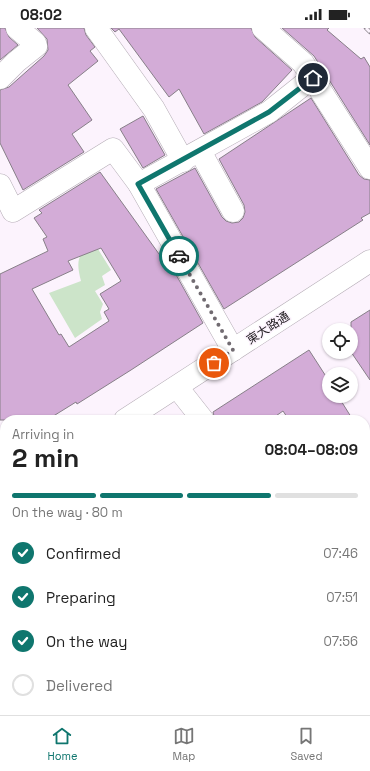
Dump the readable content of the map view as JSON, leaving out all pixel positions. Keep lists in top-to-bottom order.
{
  "streets": {
    "main road": ["東大路通"]
  },
  "page": {
    "status": "08:02",
    "heading": ["2 min", "Arriving in", "08:04–08:09"],
    "bar": "On the way · 80 m",
    "list": [
      ["Confirmed", "07:46"],
      ["Preparing", "07:51"],
      ["On the way", "07:56"],
      "Delivered"
    ],
    "tabs": ["Home", "Map", "Saved"]
  }
}
